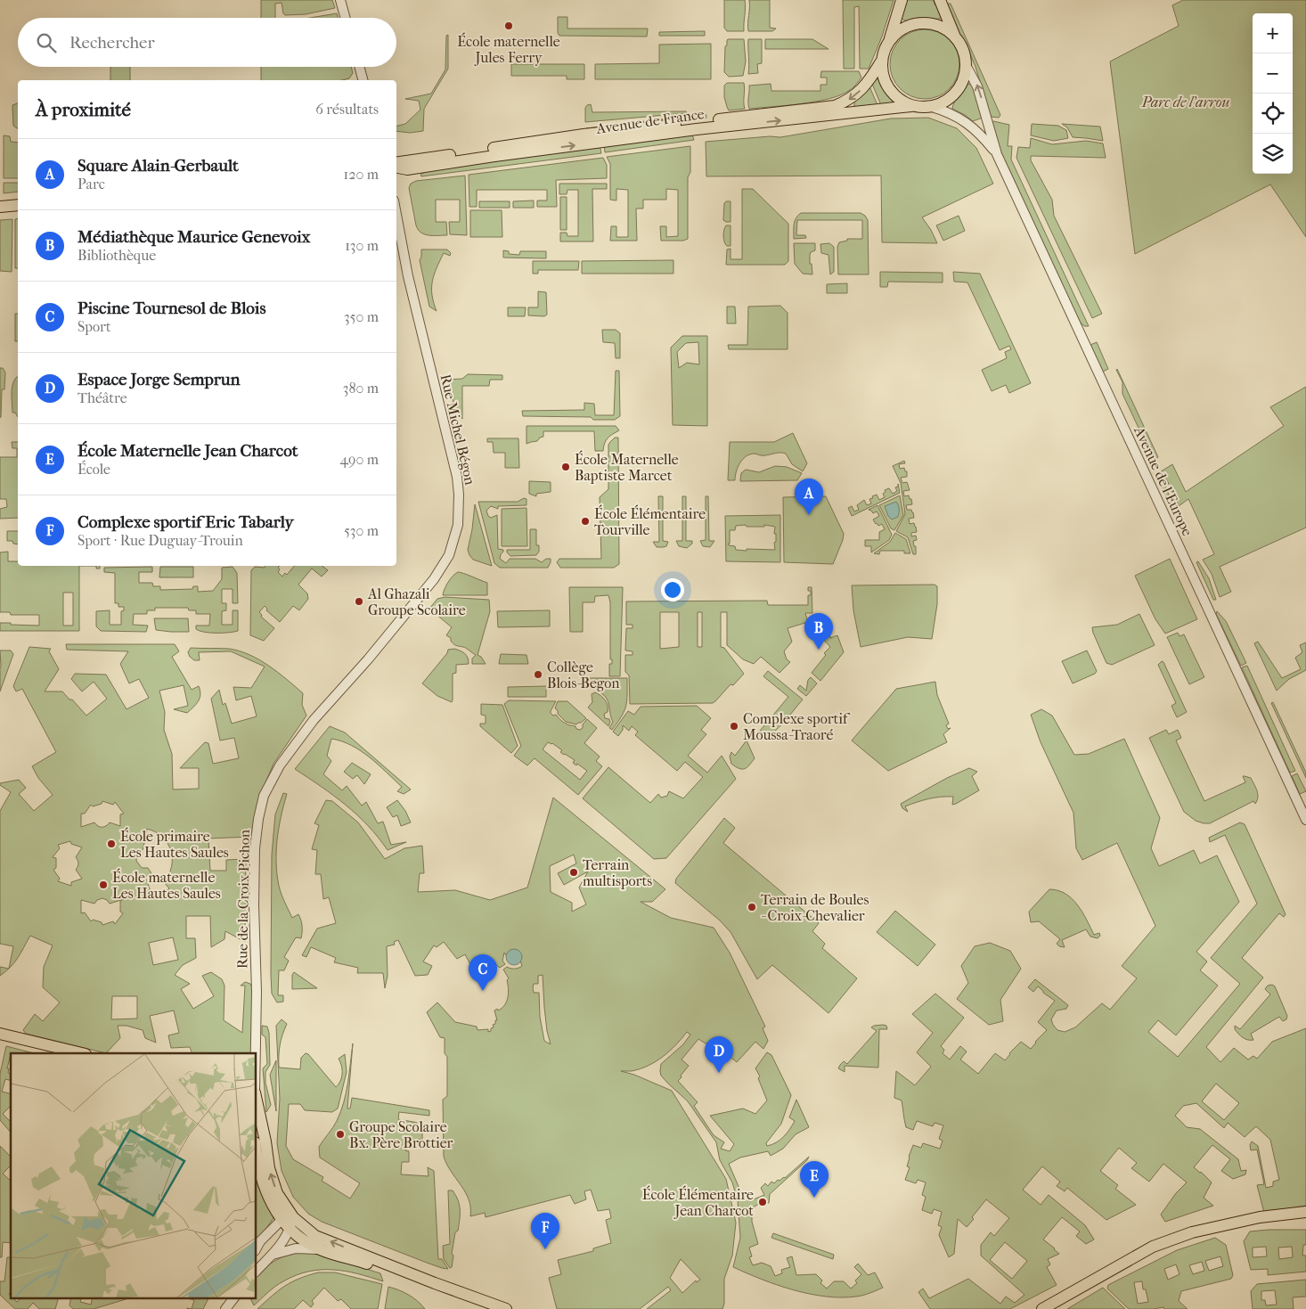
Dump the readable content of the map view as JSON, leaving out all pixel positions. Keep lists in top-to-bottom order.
{
  "streets": {
    "main road": ["Avenue de France"],
    "street": ["Rue Michel Bégon", "Avenue de l'Europe", "Rue de la Croix Pichon"]
  },
  "crossings": [
    ["Avenue de France", "Avenue de l'Europe"],
    ["Rue Michel Bégon", "Rue de la Croix Pichon"]
  ],
  "parks": ["Parc de l'arrou"],
  "places": [
    "École maternelle Jules Ferry",
    "École Maternelle Baptiste Marcet",
    "École Élémentaire Tourville",
    "Al Ghazali Groupe Scolaire",
    "Collège Blois-Begon",
    "Complexe sportif Moussa-Traoré",
    "École primaire Les Hautes Saules",
    "Terrain multisports",
    "École maternelle Les Hautes Saules",
    "Terrain de Boules - Croix-Chevalier",
    "Groupe Scolaire Bx. Père Brottier",
    "École Élémentaire Jean Charcot"
  ],
  "page": {
    "map_buttons": ["+", "−"],
    "search": "Rechercher",
    "heading": ["À proximité", "6 résultats"],
    "list": [
      {
        "mark": "A",
        "name": "Square Alain-Gerbault",
        "note": "Parc",
        "value": "120 m"
      },
      {
        "mark": "B",
        "name": "Médiathèque Maurice Genevoix",
        "note": "Bibliothèque",
        "value": "130 m"
      },
      {
        "mark": "C",
        "name": "Piscine Tournesol de Blois",
        "note": "Sport",
        "value": "350 m"
      },
      {
        "mark": "D",
        "name": "Espace Jorge Semprun",
        "note": "Théâtre",
        "value": "380 m"
      },
      {
        "mark": "E",
        "name": "École Maternelle Jean Charcot",
        "note": "École",
        "value": "490 m"
      },
      {
        "mark": "F",
        "name": "Complexe sportif Eric Tabarly",
        "note": "Sport · Rue Duguay-Trouin",
        "value": "530 m"
      }
    ],
    "pins": [
      "A",
      "B",
      "C",
      "D",
      "E",
      "F"
    ]
  }
}
